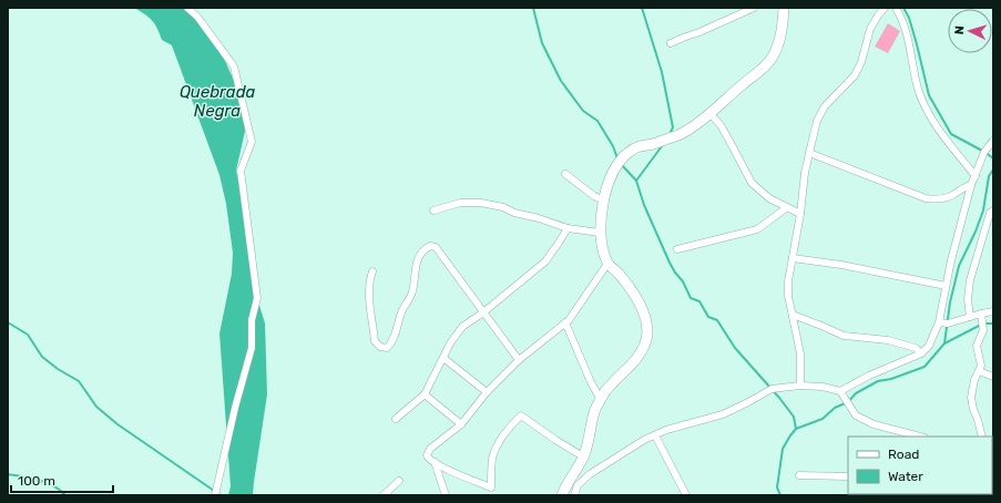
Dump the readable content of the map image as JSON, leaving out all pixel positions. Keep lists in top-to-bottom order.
{
  "water": ["Quebrada Negra"],
  "legend": ["Road", "Water"],
  "scale_bar": "100 m",
  "north": "left"
}
